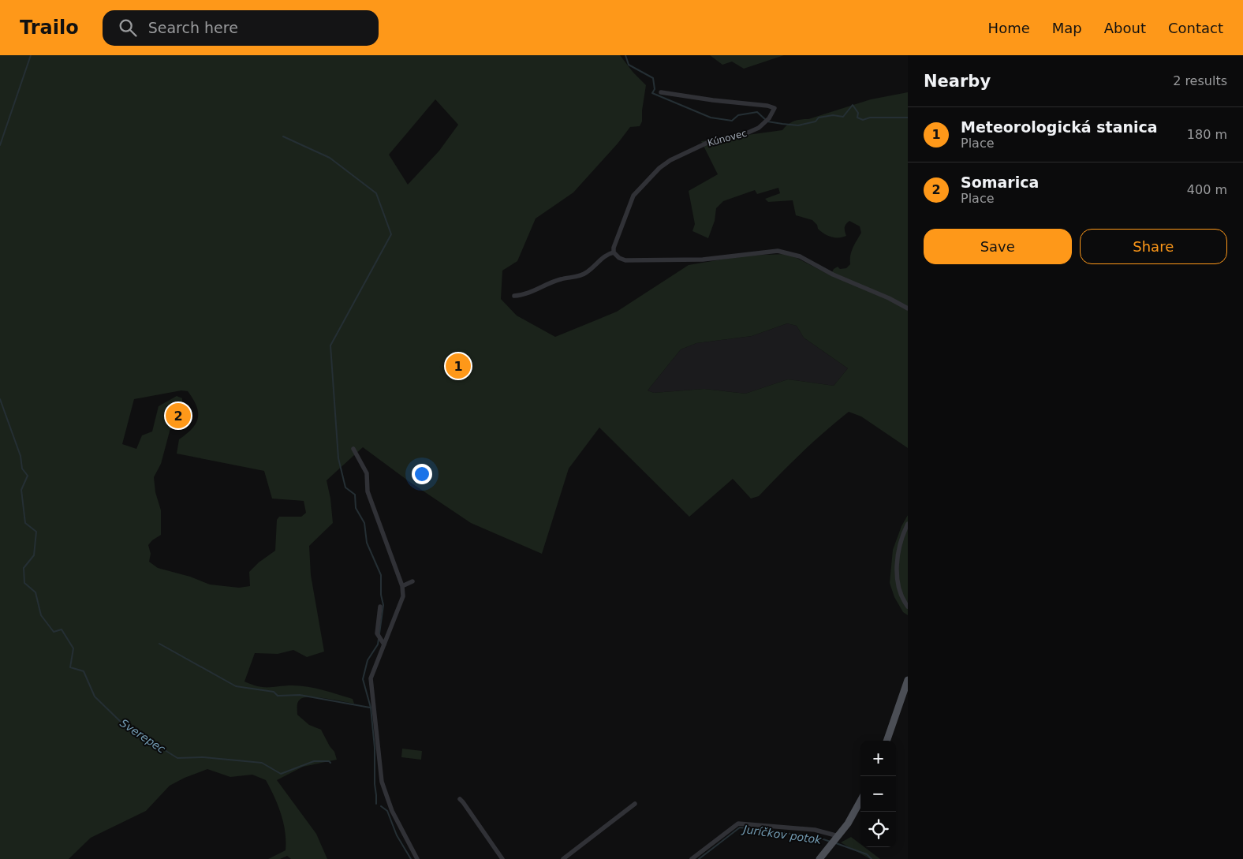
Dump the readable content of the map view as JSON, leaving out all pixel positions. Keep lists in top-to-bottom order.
{
  "streets": {
    "street": ["Kúnovec"]
  },
  "water": ["Sverepec", "Juríčkov potok"],
  "page": {
    "header": "Trailo",
    "search": "Search here",
    "nav": [
      "Home",
      "Map",
      "About",
      "Contact"
    ],
    "heading": ["Nearby", "2 results"],
    "list": [
      {
        "mark": "1",
        "name": "Meteorologická stanica",
        "note": "Place",
        "value": "180 m"
      },
      {
        "mark": "2",
        "name": "Somarica",
        "note": "Place",
        "value": "400 m"
      }
    ],
    "buttons": ["Save", "Share"],
    "pins": ["1", "2"],
    "map_buttons": ["+", "−"]
  }
}
